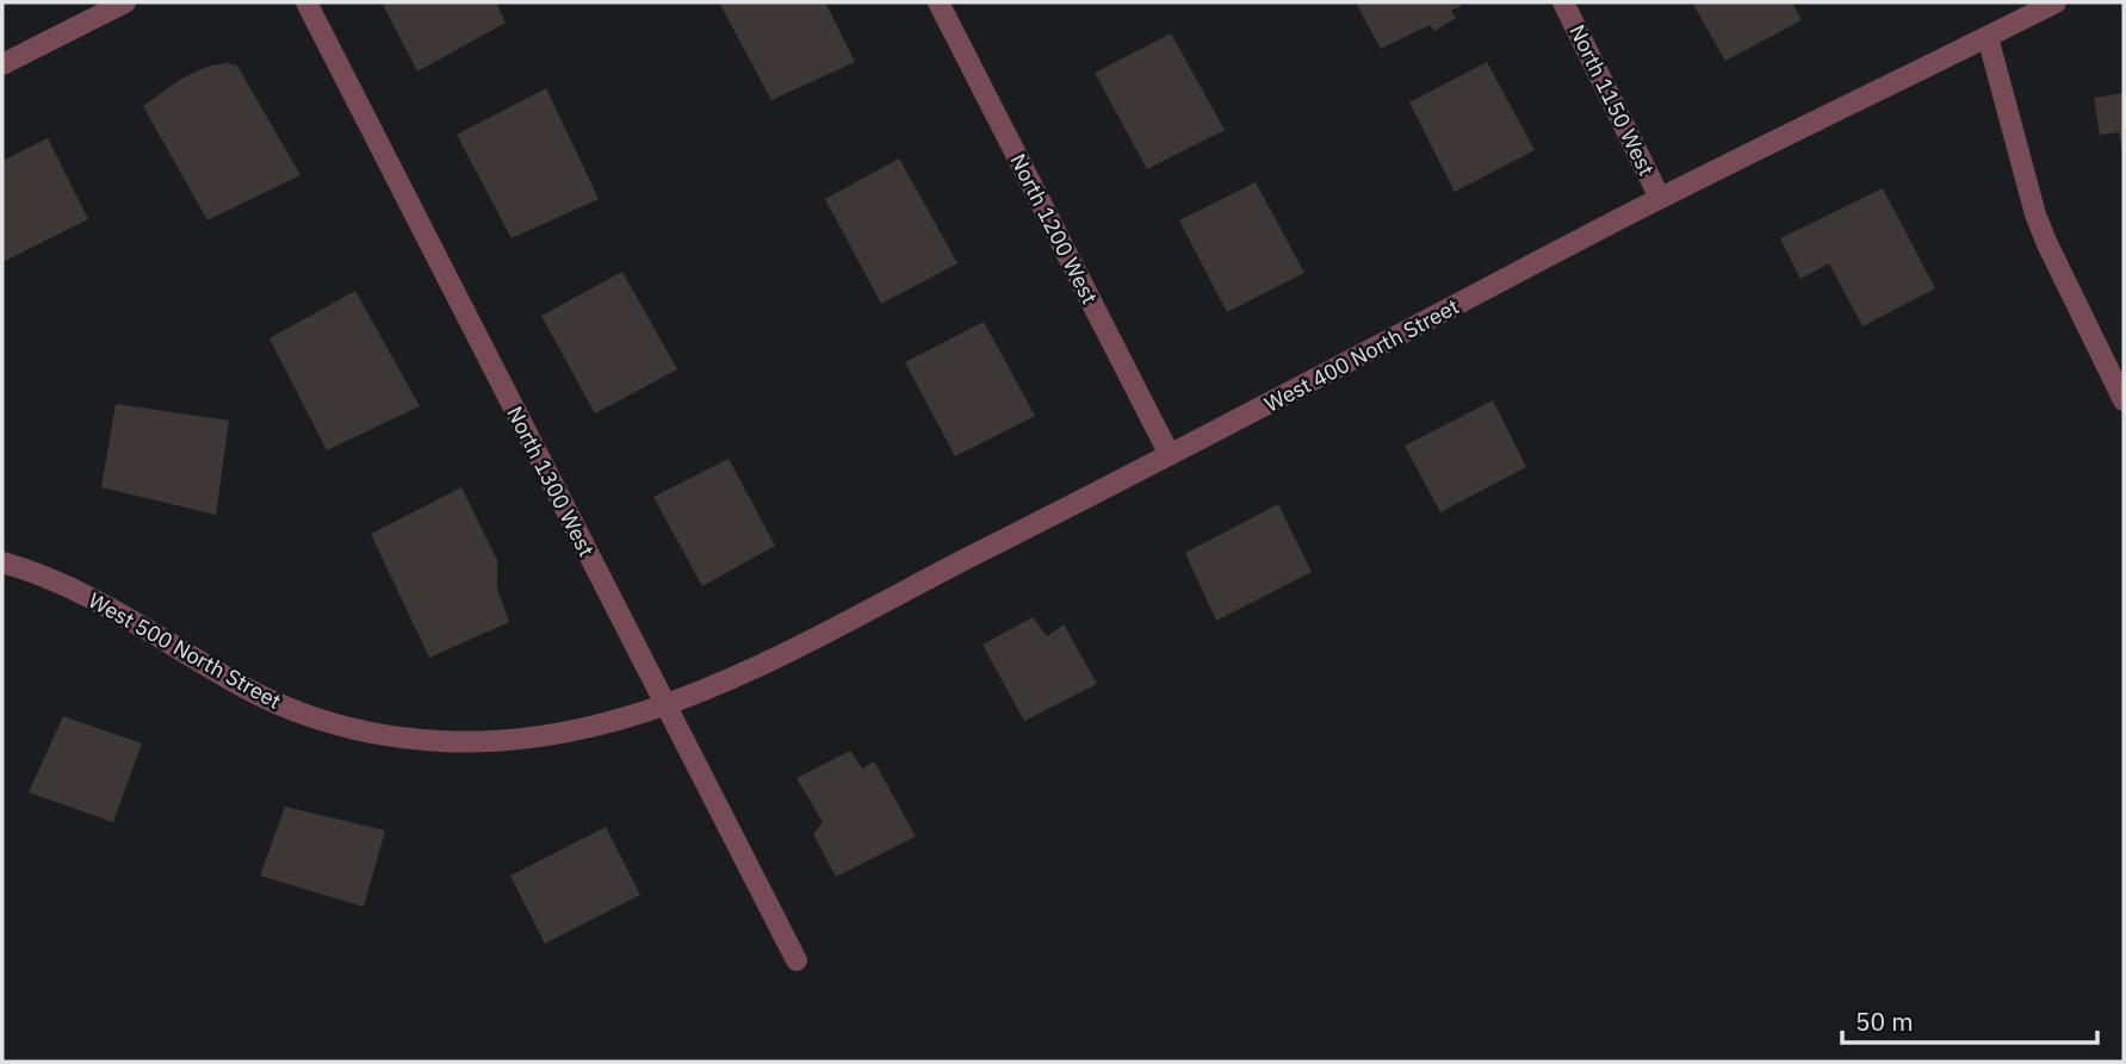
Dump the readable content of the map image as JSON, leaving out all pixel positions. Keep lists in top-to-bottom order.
{
  "streets": {
    "street": [
      "North 1150 West",
      "North 1200 West",
      "West 400 North Street",
      "North 1300 West",
      "West 500 North Street"
    ]
  },
  "crossings": [
    ["North 1150 West", "West 400 North Street"],
    ["North 1200 West", "West 400 North Street"],
    ["West 400 North Street", "North 1300 West"],
    ["West 400 North Street", "West 500 North Street"],
    ["North 1300 West", "West 500 North Street"]
  ],
  "scale_bar": "50 m"
}
